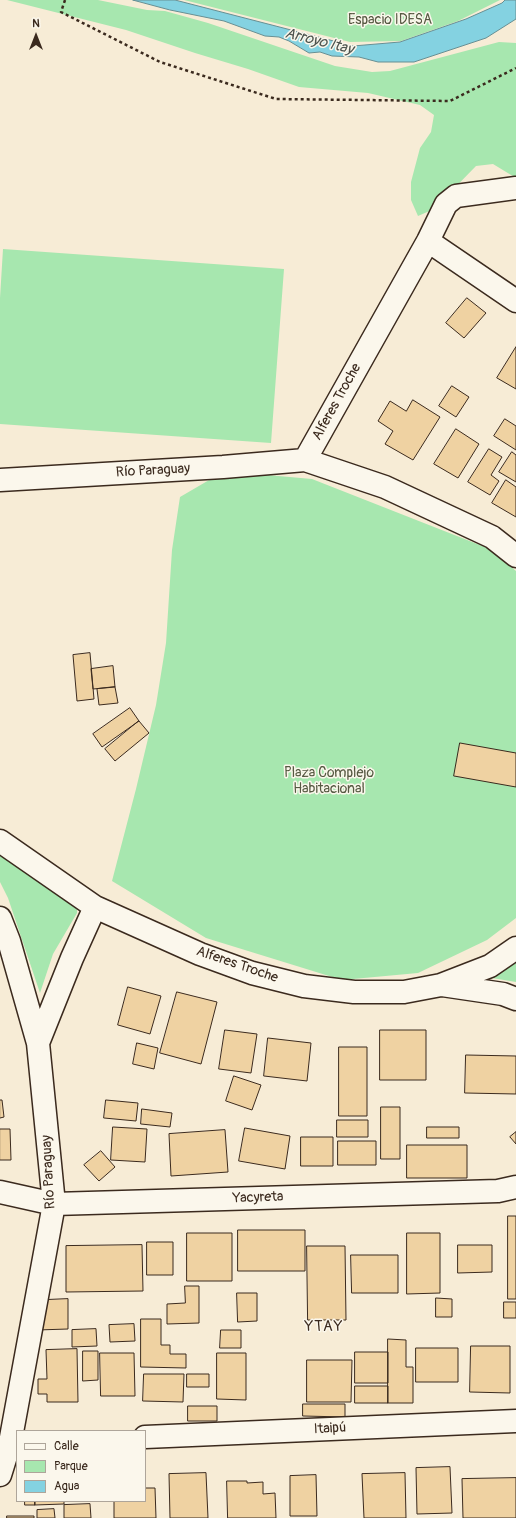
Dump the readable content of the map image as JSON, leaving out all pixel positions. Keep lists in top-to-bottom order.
{
  "streets": {
    "street": [
      "Alferes Troche",
      "Río Paraguay",
      "Yacyreta",
      "Itaipú"
    ]
  },
  "crossings": [
    ["Alferes Troche", "Río Paraguay"],
    ["Río Paraguay", "Yacyreta"]
  ],
  "districts": ["YTAY"],
  "water": ["Arroyo Itay"],
  "parks": ["Espacio IDESA", "Plaza Complejo Habitacional"],
  "legend": ["Calle", "Parque", "Agua"],
  "north": "top"
}
